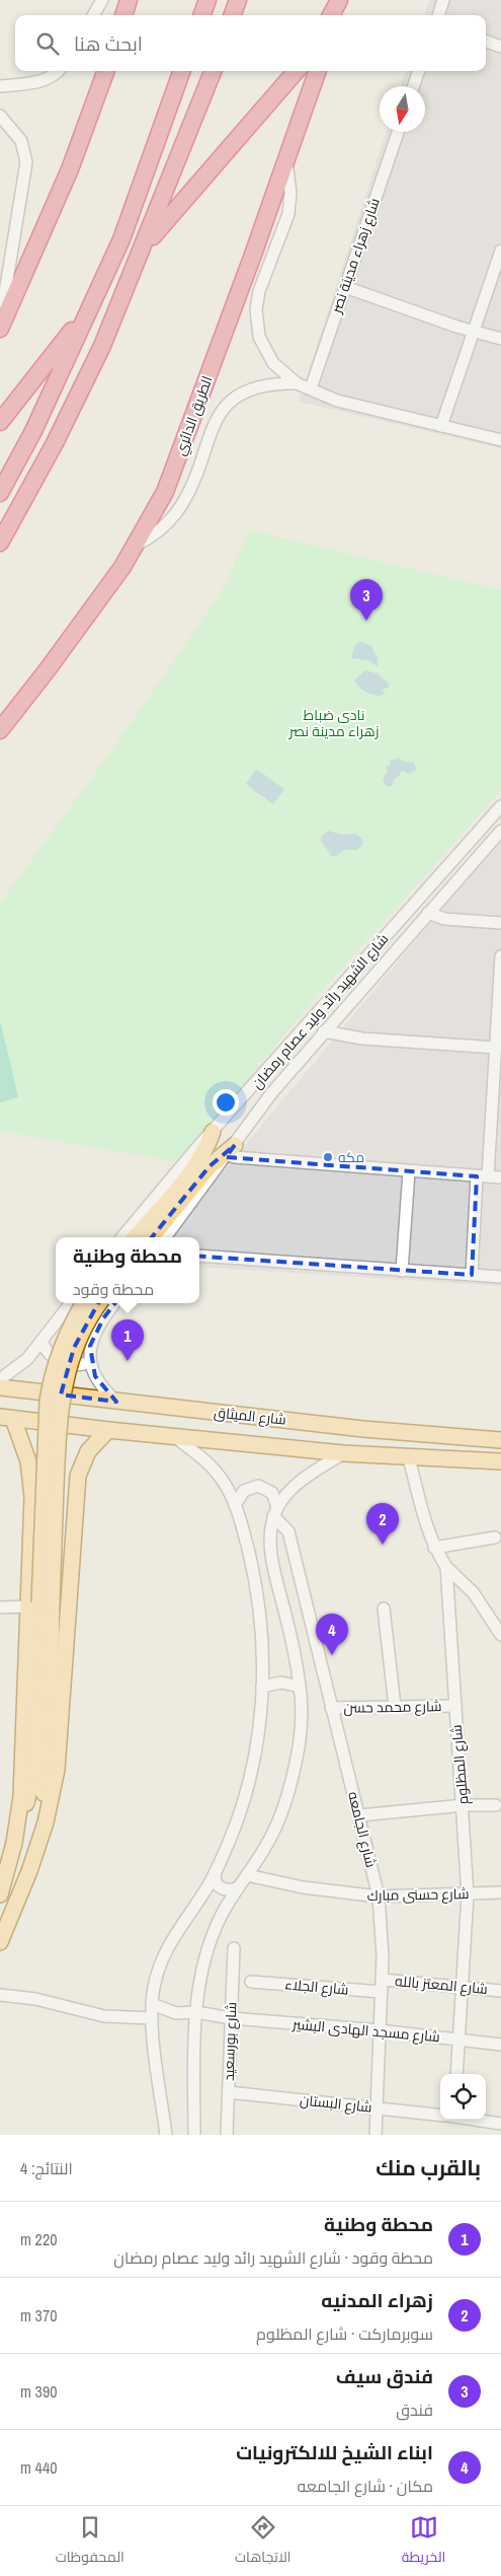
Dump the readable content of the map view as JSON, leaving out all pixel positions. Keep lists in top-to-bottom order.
{
  "streets": {
    "highway": ["الطريق الدائري"],
    "main road": ["شارع الميثاق"],
    "street": [
      "شارع زهراء مدينة نصر",
      "شارع الشهيد رائد وليد عصام رمضان",
      "شارع محمد حسن",
      "شارع المظلوم",
      "شارع الجامعه",
      "شارع حسنى مبارك",
      "شارع المعتز بالله",
      "شارع الجلاء",
      "شارع مسجد الهادى البشير",
      "شارع بورسعيد",
      "شارع البستان"
    ]
  },
  "crossings": [
    ["شارع الميثاق", "شارع المظلوم"],
    ["شارع محمد حسن", "شارع المظلوم"],
    ["شارع محمد حسن", "شارع الجامعه"],
    ["شارع المظلوم", "شارع حسنى مبارك"],
    ["شارع المظلوم", "شارع المعتز بالله"],
    ["شارع المظلوم", "شارع مسجد الهادى البشير"],
    ["شارع الجامعه", "شارع حسنى مبارك"],
    ["شارع الجامعه", "شارع المعتز بالله"],
    ["شارع الجامعه", "شارع الجلاء"],
    ["شارع الجامعه", "شارع مسجد الهادى البشير"],
    ["شارع الجامعه", "شارع البستان"],
    ["شارع مسجد الهادى البشير", "شارع بورسعيد"],
    ["شارع بورسعيد", "شارع البستان"]
  ],
  "parks": ["نادى ضباط زهراء مدينة نصر"],
  "places": ["مكه"],
  "north": "bottom",
  "page": {
    "search": "ابحث هنا",
    "pins": [
      "3",
      "1",
      "2",
      "4"
    ],
    "popup": ["محطة وطنية", "محطة وقود"],
    "heading": ["بالقرب منك", "النتائج: 4"],
    "list": [
      {
        "mark": "1",
        "name": "محطة وطنية",
        "note": "محطة وقود · شارع الشهيد رائد وليد عصام رمضان",
        "value": "220 m"
      },
      {
        "mark": "2",
        "name": "زهراء المدنيه",
        "note": "سوبرماركت · شارع المظلوم",
        "value": "370 m"
      },
      {
        "mark": "3",
        "name": "فندق سيف",
        "note": "فندق",
        "value": "390 m"
      },
      {
        "mark": "4",
        "name": "ابناء الشيخ للالكترونيات",
        "note": "مكان · شارع الجامعه",
        "value": "440 m"
      }
    ],
    "nav": ["الخريطة", "الاتجاهات", "المحفوظات"]
  }
}
